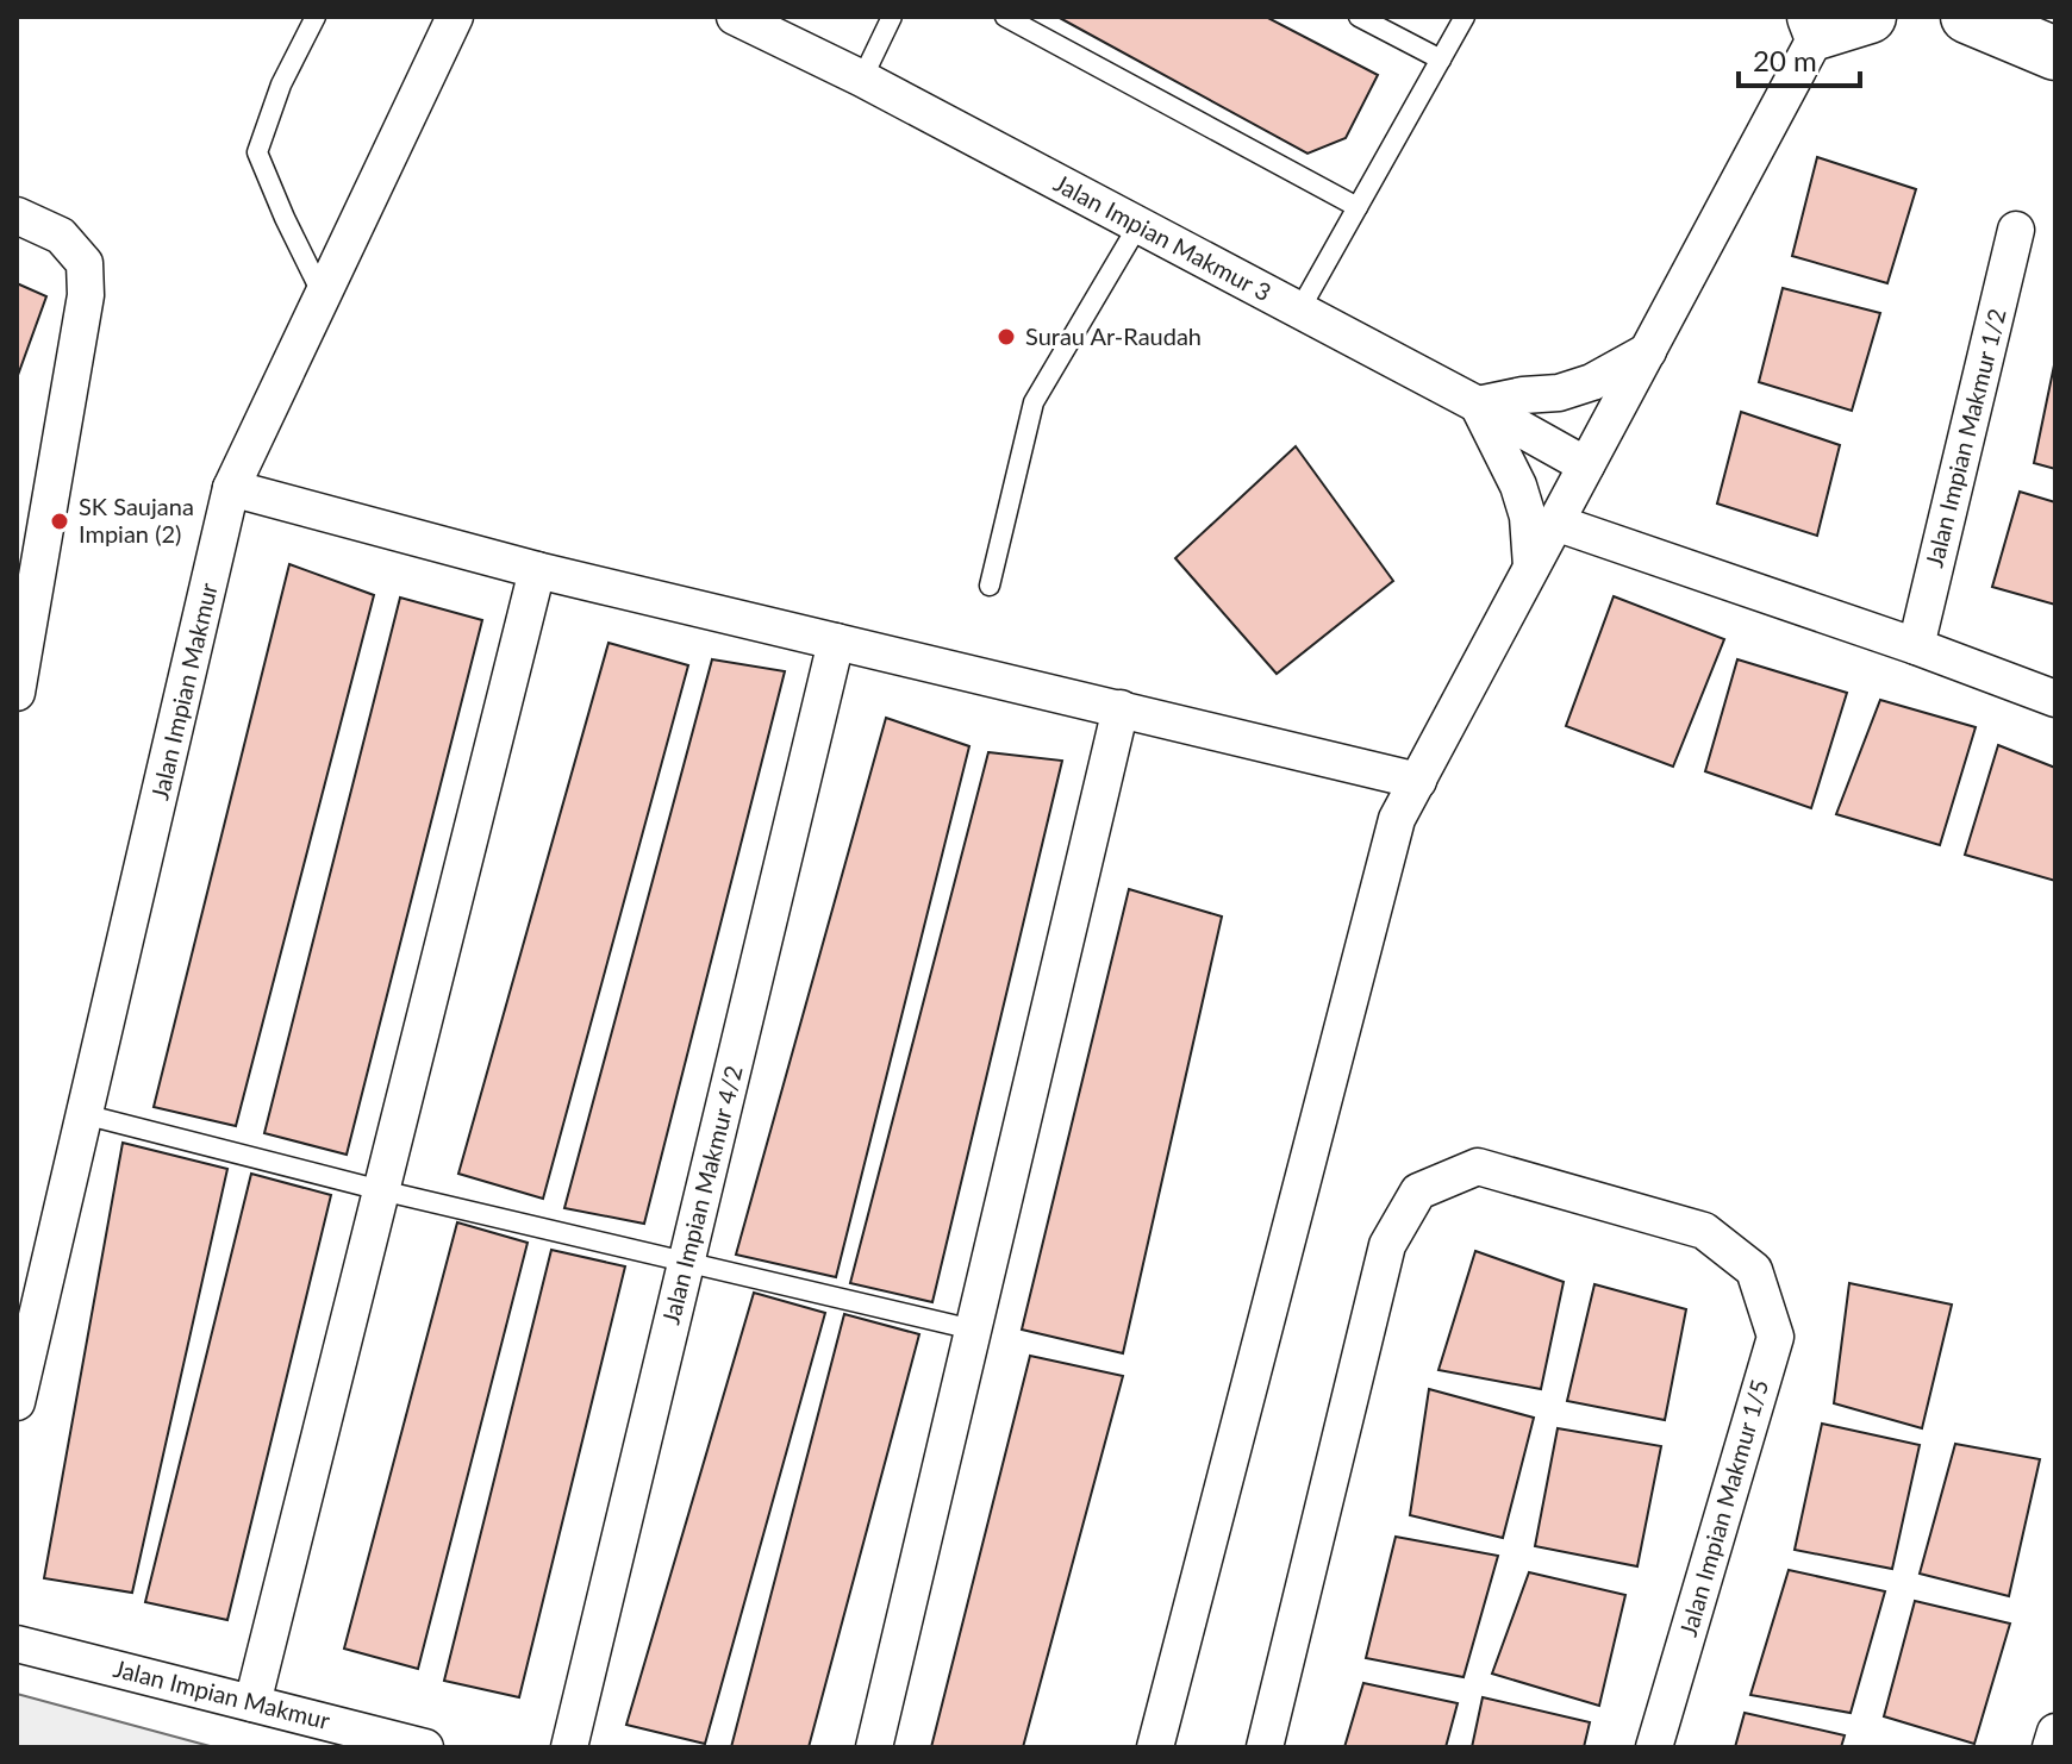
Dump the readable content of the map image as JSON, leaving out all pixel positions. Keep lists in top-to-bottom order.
{
  "streets": {
    "street": [
      "Jalan Impian Makmur 3",
      "Jalan Impian Makmur 1/2",
      "Jalan Impian Makmur",
      "Jalan Impian Makmur 4/2",
      "Jalan Impian Makmur 1/5"
    ]
  },
  "places": ["Surau Ar-Raudah", "SK Saujana Impian (2)"],
  "scale_bar": "20 m"
}
